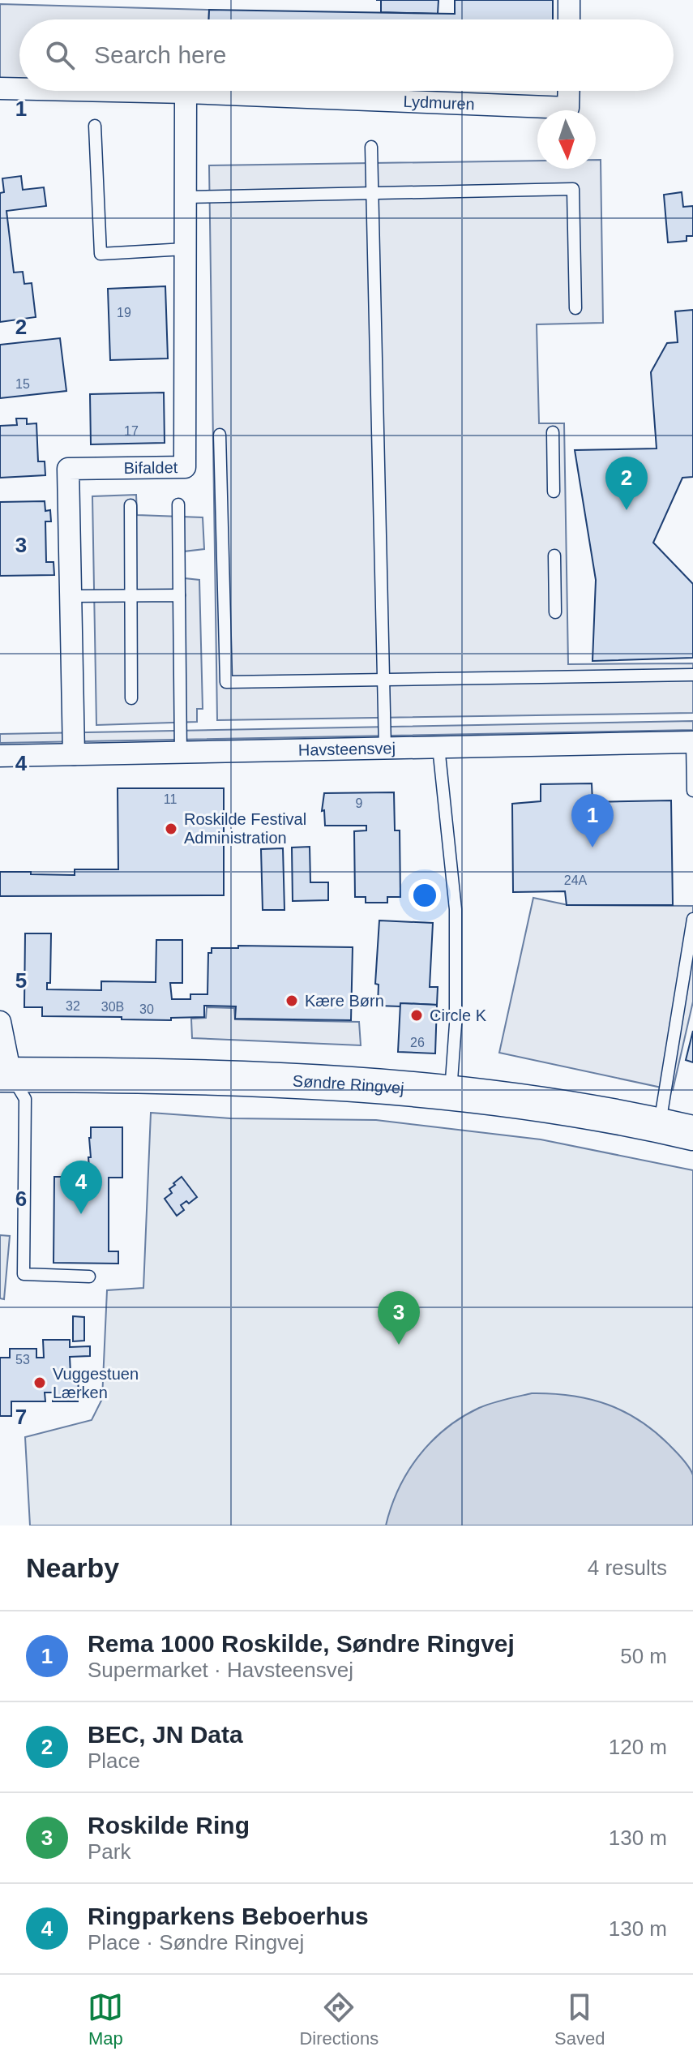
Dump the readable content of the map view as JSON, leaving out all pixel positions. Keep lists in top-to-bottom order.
{
  "streets": {
    "main road": ["Søndre Ringvej"],
    "street": ["Lydmuren", "Bifaldet", "Havsteensvej"]
  },
  "crossings": [
    ["Lydmuren", "Bifaldet"],
    ["Bifaldet", "Havsteensvej"]
  ],
  "places": [
    "Roskilde Festival Administration",
    "Kære Børn",
    "Circle K",
    "Vuggestuen Lærken"
  ],
  "house_numbers": [
    "19",
    "15",
    "17",
    "11",
    "9",
    "24A",
    "32",
    "30B",
    "30",
    "26",
    "53"
  ],
  "north": "bottom",
  "page": {
    "search": "Search here",
    "pins": [
      "2",
      "1",
      "4",
      "3"
    ],
    "heading": ["Nearby", "4 results"],
    "list": [
      {
        "mark": "1",
        "name": "Rema 1000 Roskilde, Søndre Ringvej",
        "note": "Supermarket · Havsteensvej",
        "value": "50 m"
      },
      {
        "mark": "2",
        "name": "BEC, JN Data",
        "note": "Place",
        "value": "120 m"
      },
      {
        "mark": "3",
        "name": "Roskilde Ring",
        "note": "Park",
        "value": "130 m"
      },
      {
        "mark": "4",
        "name": "Ringparkens Beboerhus",
        "note": "Place · Søndre Ringvej",
        "value": "130 m"
      }
    ],
    "nav": ["Map", "Directions", "Saved"]
  },
  "grid": {
    "rows": [
      "1",
      "2",
      "3",
      "4",
      "5",
      "6",
      "7"
    ]
  }
}
